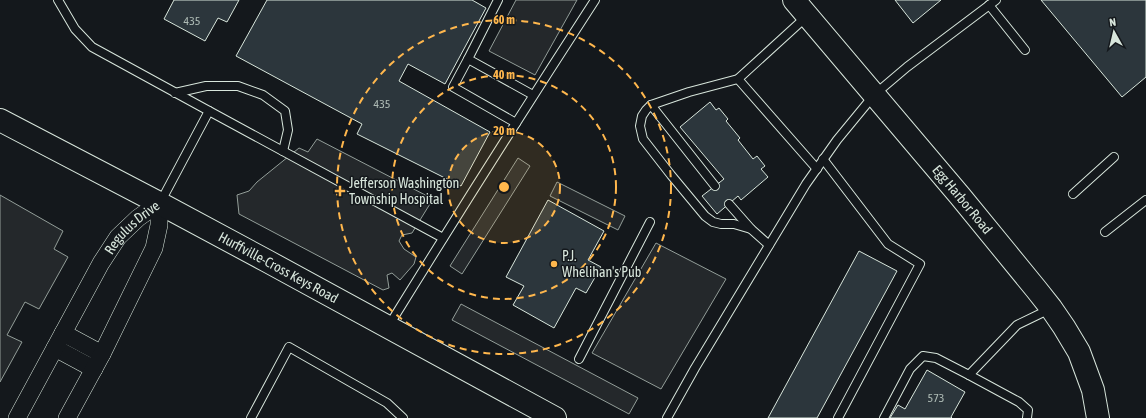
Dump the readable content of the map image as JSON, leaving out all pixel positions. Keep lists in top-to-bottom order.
{
  "streets": {
    "main road": ["Egg Harbor Road", "Hurffville-Cross Keys Road"],
    "street": ["Regulus Drive"]
  },
  "crossings": [
    ["Regulus Drive", "Hurffville-Cross Keys Road"]
  ],
  "places": {
    "health": ["Jefferson Washington Township Hospital"],
    "other": ["P.J. Whelihan's Pub"]
  },
  "house_numbers": ["435", "435", "573"],
  "north": "top",
  "rings": ["60 m", "40 m", "20 m"]
}
